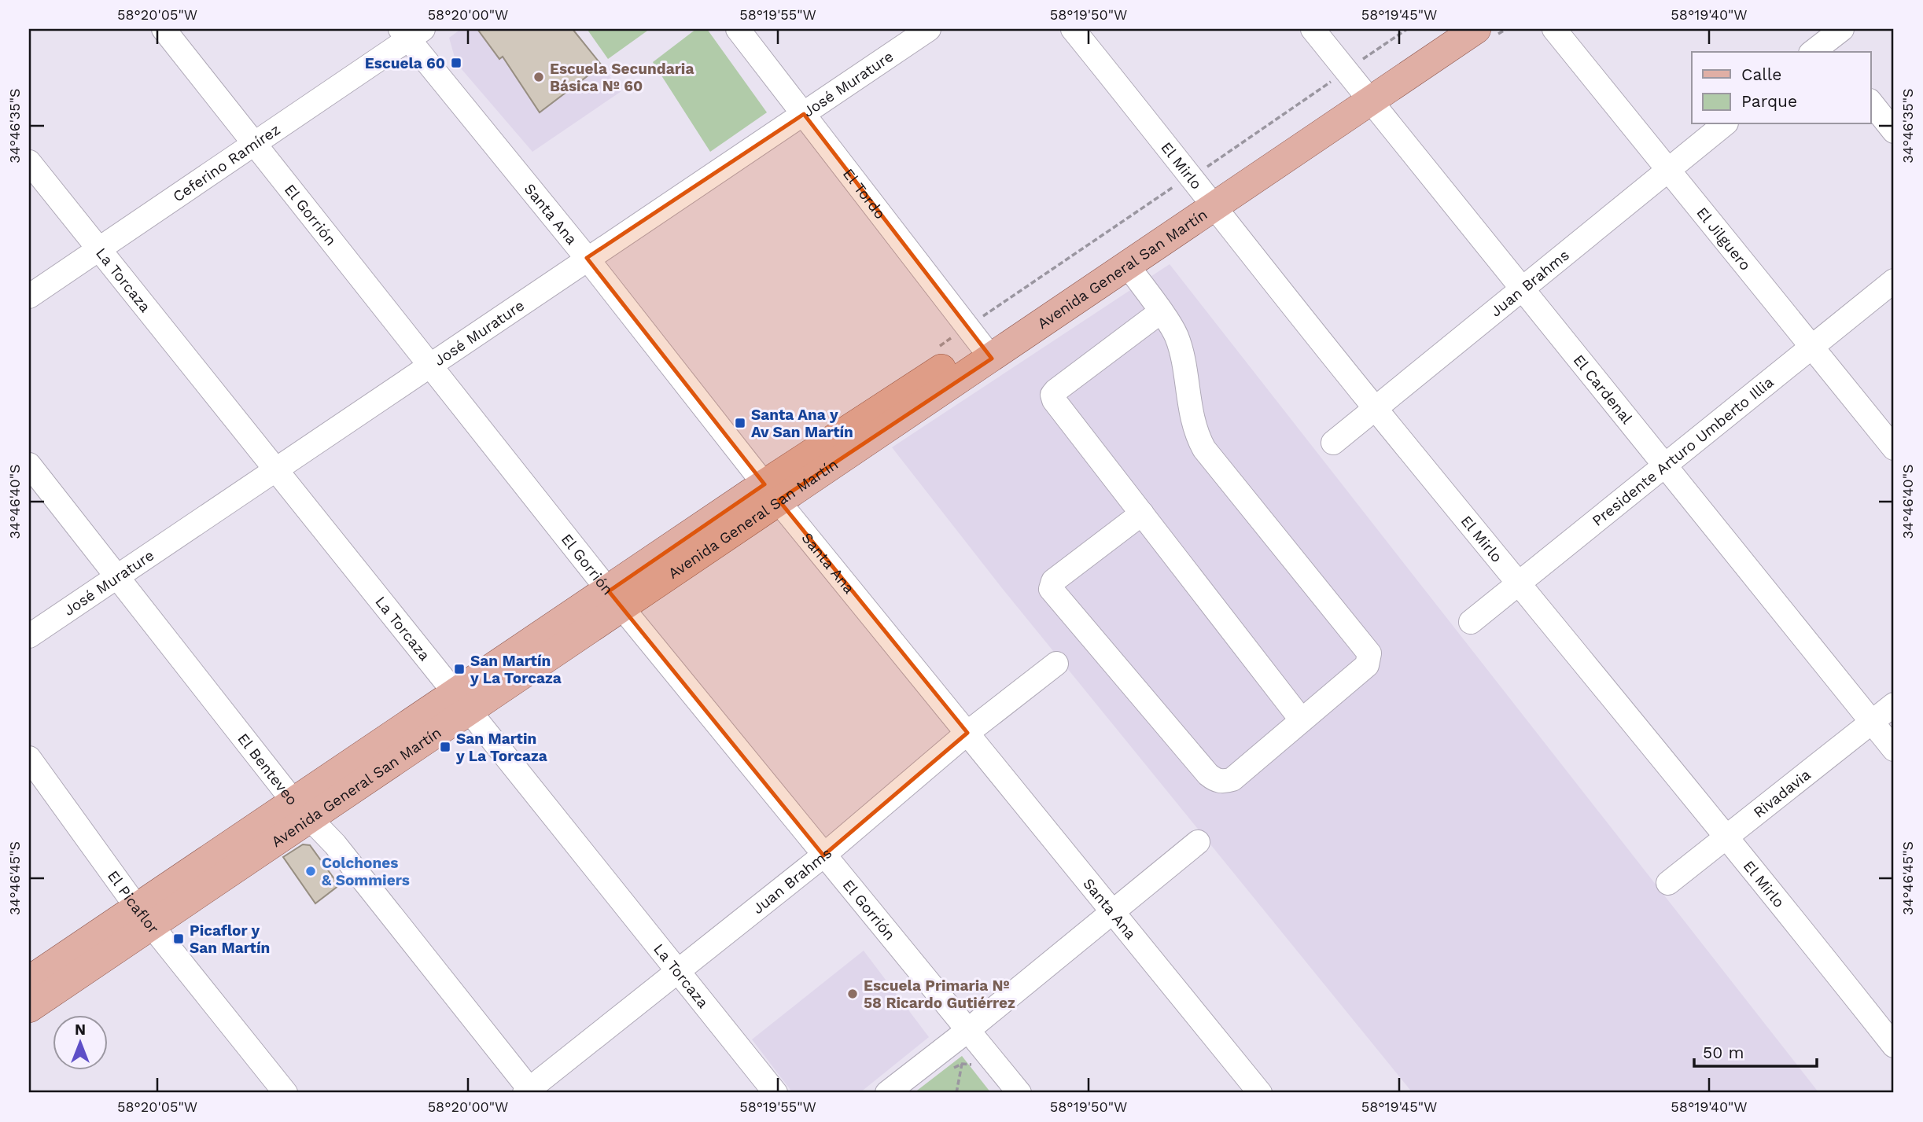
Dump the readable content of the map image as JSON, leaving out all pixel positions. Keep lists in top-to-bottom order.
{
  "streets": {
    "main road": ["Avenida General San Martín"],
    "street": [
      "José Murature",
      "Ceferino Ramírez",
      "El Mirlo",
      "El Tordo",
      "Santa Ana",
      "El Gorrión",
      "El Jilguero",
      "La Torcaza",
      "Juan Brahms",
      "El Cardenal",
      "Presidente Arturo Umberto Illia",
      "El Benteveo",
      "Rivadavia",
      "El Picaflor"
    ]
  },
  "crossings": [
    ["José Murature", "El Tordo"],
    ["José Murature", "Santa Ana"],
    ["José Murature", "El Gorrión"],
    ["José Murature", "La Torcaza"],
    ["José Murature", "El Benteveo"],
    ["Ceferino Ramírez", "Santa Ana"],
    ["Ceferino Ramírez", "El Gorrión"],
    ["Ceferino Ramírez", "La Torcaza"],
    ["El Mirlo", "Avenida General San Martín"],
    ["El Mirlo", "Juan Brahms"],
    ["El Mirlo", "Presidente Arturo Umberto Illia"],
    ["El Mirlo", "Rivadavia"],
    ["El Tordo", "Avenida General San Martín"],
    ["Santa Ana", "Avenida General San Martín"],
    ["Santa Ana", "Juan Brahms"],
    ["El Gorrión", "Avenida General San Martín"],
    ["El Gorrión", "Juan Brahms"],
    ["El Jilguero", "Juan Brahms"],
    ["El Jilguero", "Presidente Arturo Umberto Illia"],
    ["Avenida General San Martín", "La Torcaza"],
    ["Avenida General San Martín", "El Cardenal"],
    ["Avenida General San Martín", "El Benteveo"],
    ["Avenida General San Martín", "El Picaflor"],
    ["La Torcaza", "Juan Brahms"],
    ["Juan Brahms", "El Cardenal"],
    ["Juan Brahms", "El Benteveo"],
    ["El Cardenal", "Presidente Arturo Umberto Illia"],
    ["El Cardenal", "Rivadavia"]
  ],
  "places": {
    "transit": [
      "Escuela 60",
      "Santa Ana y Av San Martín",
      "San Martín y La Torcaza",
      "San Martin y La Torcaza",
      "Picaflor y San Martín"
    ],
    "other": ["Escuela Secundaria Básica Nº 60", "Colchones & Sommiers", "Escuela Primaria Nº 58 Ricardo Gutiérrez"]
  },
  "legend": ["Calle", "Parque"],
  "scale_bar": "50 m",
  "north": "top",
  "coordinates": [
    "58°20'05\"W",
    "58°20'00\"W",
    "58°19'55\"W",
    "58°19'50\"W",
    "58°19'45\"W",
    "58°19'40\"W",
    "34°46'35\"S",
    "34°46'40\"S",
    "34°46'45\"S"
  ]
}
